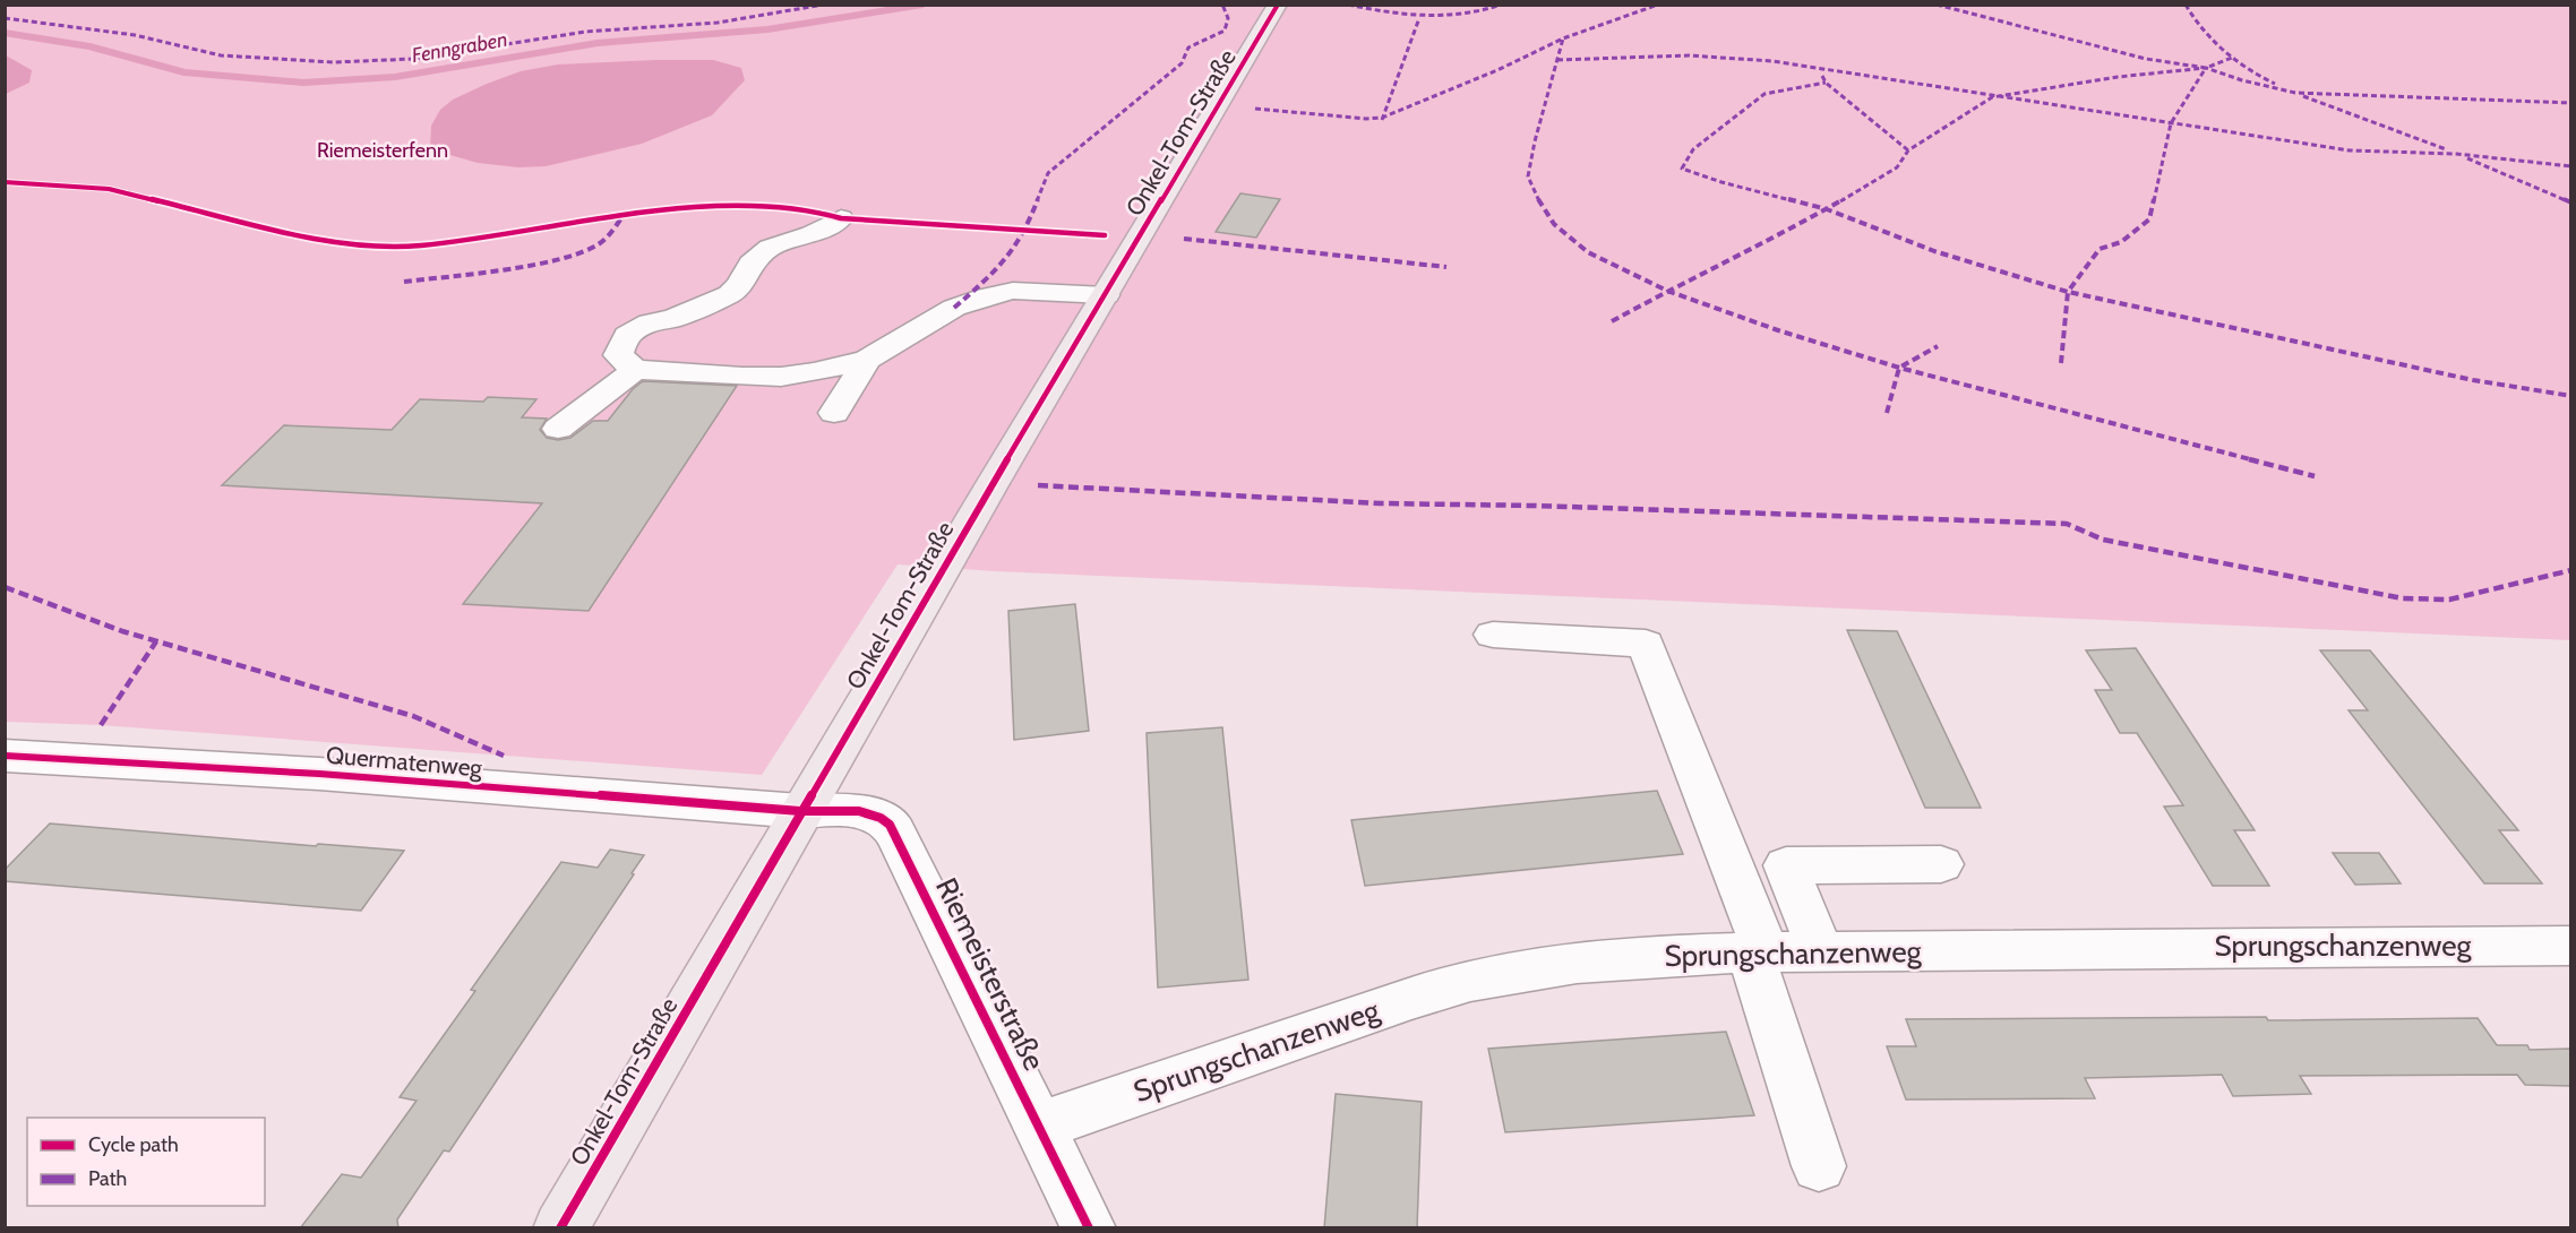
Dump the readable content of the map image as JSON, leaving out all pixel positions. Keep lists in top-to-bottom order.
{
  "streets": {
    "main road": ["Onkel-Tom-Straße"],
    "street": ["Quermatenweg", "Sprungschanzenweg", "Riemeisterstraße"]
  },
  "crossings": [
    ["Onkel-Tom-Straße", "Quermatenweg"],
    ["Onkel-Tom-Straße", "Riemeisterstraße"],
    ["Quermatenweg", "Riemeisterstraße"],
    ["Sprungschanzenweg", "Riemeisterstraße"]
  ],
  "water": ["Fenngraben"],
  "parks": ["Riemeisterfenn"],
  "legend": ["Cycle path", "Path"]
}
